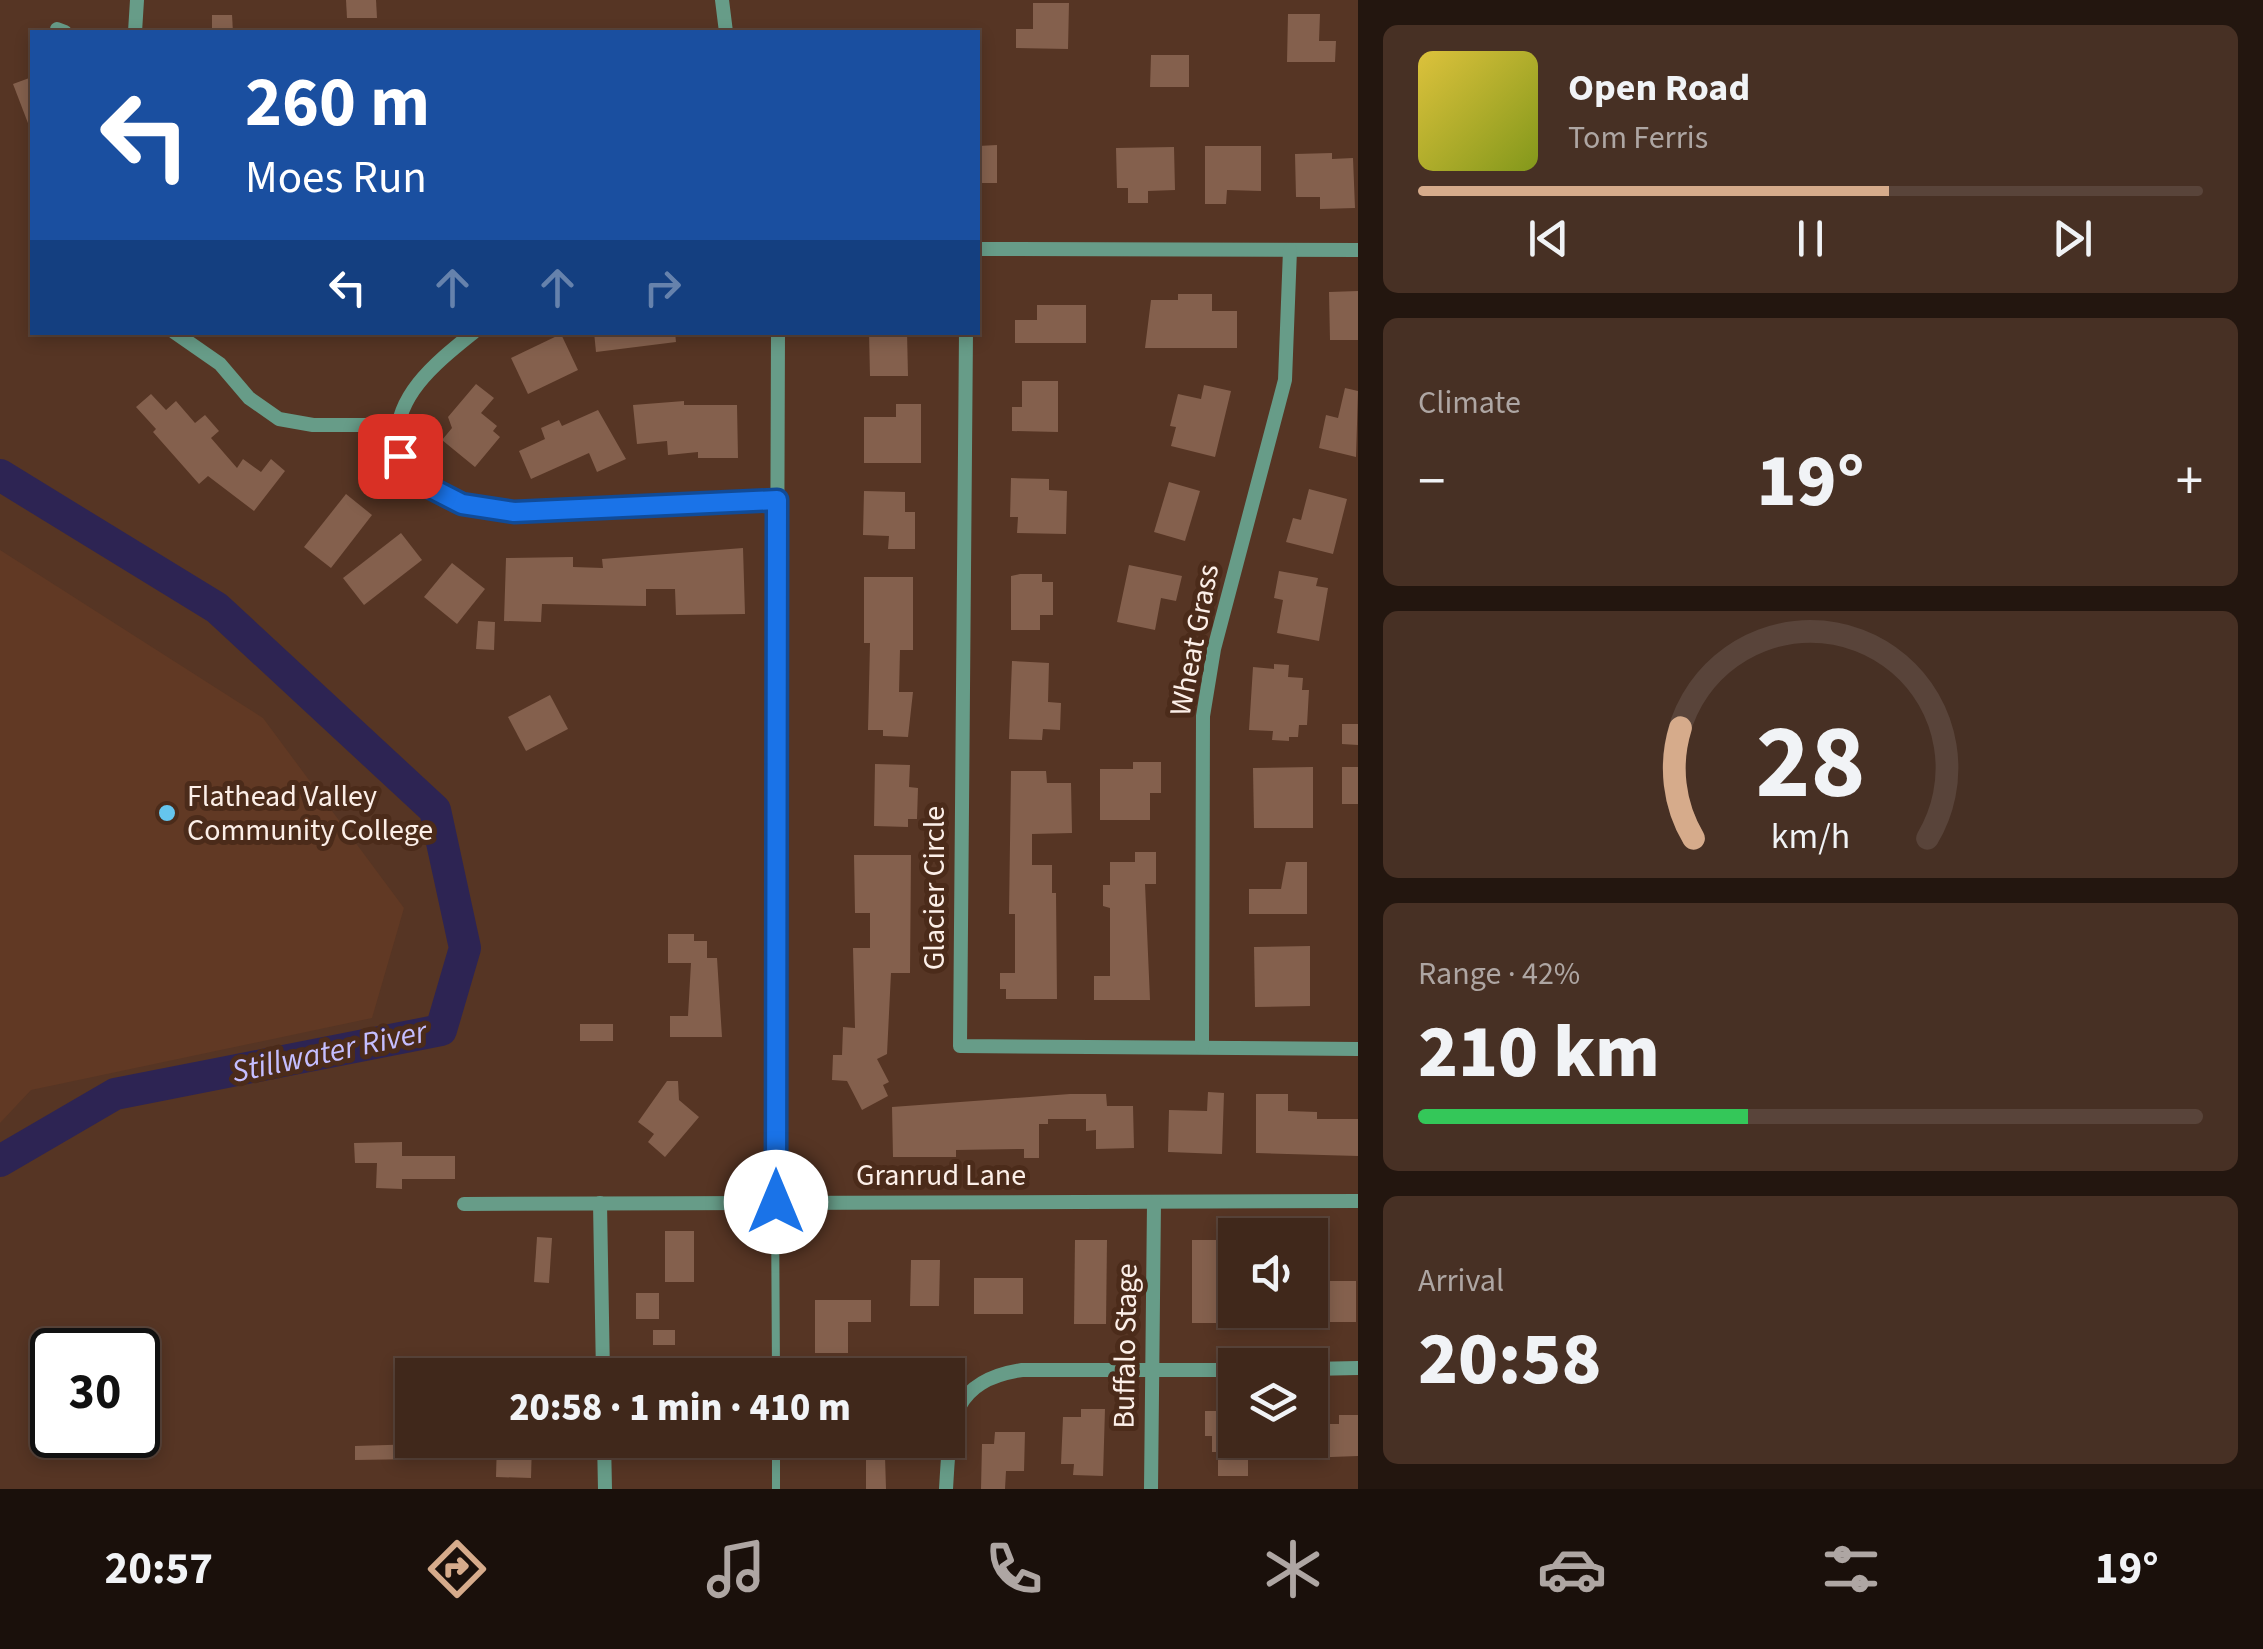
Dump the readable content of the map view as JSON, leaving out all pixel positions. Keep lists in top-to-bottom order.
{
  "streets": {
    "street": [
      "Wheat Grass",
      "Glacier Circle",
      "Granrud Lane",
      "Buffalo Stage"
    ]
  },
  "crossings": [
    ["Wheat Grass", "Glacier Circle"],
    ["Granrud Lane", "Buffalo Stage"]
  ],
  "water": ["Stillwater River"],
  "places": ["Flathead Valley Community College"],
  "page": {
    "turn": ["260 m", "Moes Run"],
    "song": ["Open Road", "Tom Ferris"],
    "tile": [
      "Climate",
      ["Range · 42%", "210 km"],
      ["Arrival", "20:58"]
    ],
    "heat": ["−", "19°", "+"],
    "limit": "30",
    "trip": "20:58 · 1 min · 410 m",
    "tabs": ["20:57", "19°"],
    "gauge": ["28", "km/h"]
  }
}
